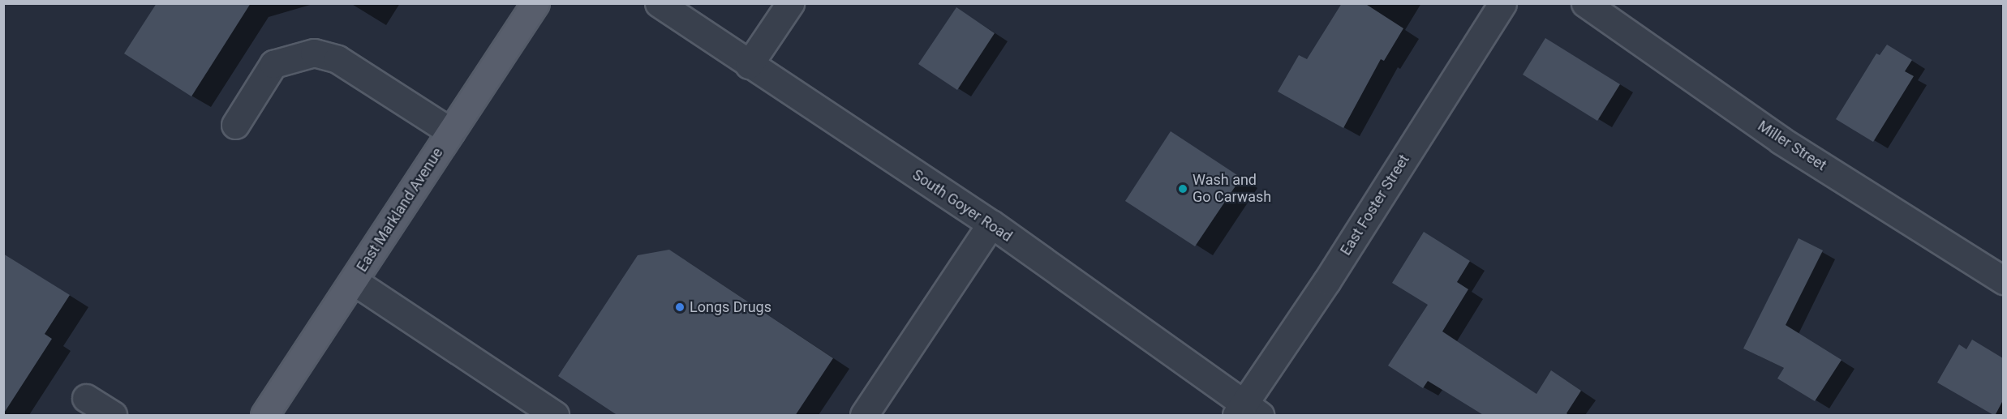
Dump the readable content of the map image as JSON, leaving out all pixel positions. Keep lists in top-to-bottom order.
{
  "streets": {
    "main road": ["East Markland Avenue"],
    "street": ["Miller Street", "East Foster Street", "South Goyer Road"]
  },
  "crossings": [
    ["East Foster Street", "South Goyer Road"]
  ],
  "places": ["Wash and Go Carwash", "Longs Drugs"]
}
